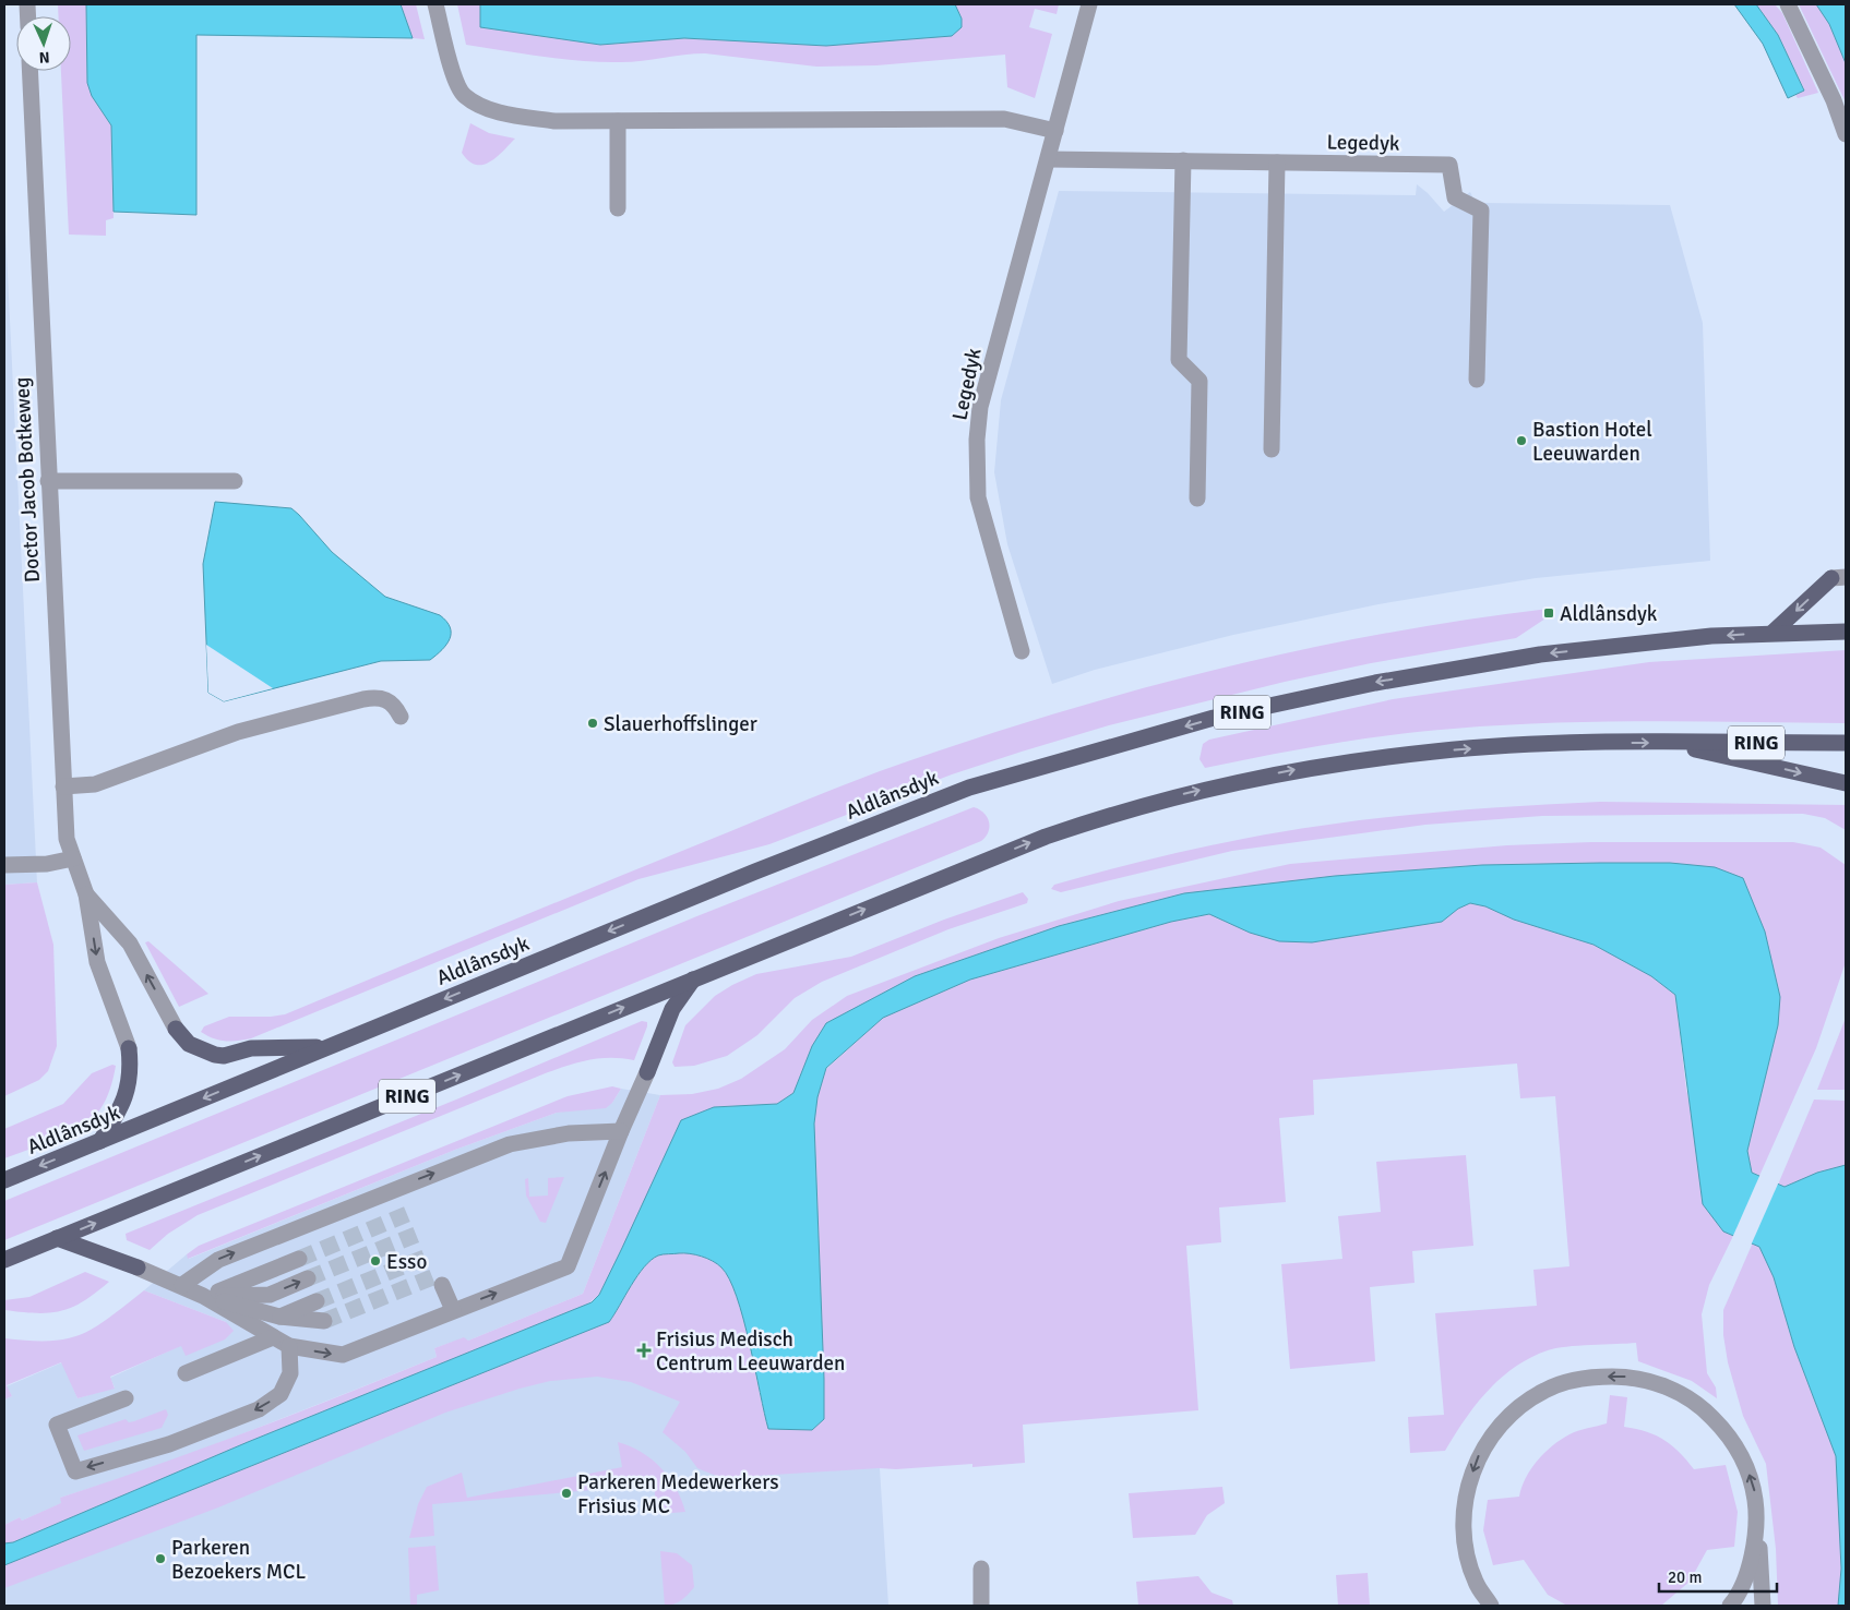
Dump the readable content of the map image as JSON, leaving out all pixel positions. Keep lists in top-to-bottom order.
{
  "streets": {
    "main road": ["RING", "Aldlânsdyk"],
    "street": ["Legedyk", "Doctor Jacob Botkeweg"]
  },
  "places": {
    "other": [
      "Bastion Hotel Leeuwarden",
      "Slauerhoffslinger",
      "Esso",
      "Parkeren Medewerkers Frisius MC",
      "Parkeren Bezoekers MCL"
    ],
    "transit": ["Aldlânsdyk"],
    "health": ["Frisius Medisch Centrum Leeuwarden"]
  },
  "scale_bar": "20 m",
  "north": "bottom"
}
